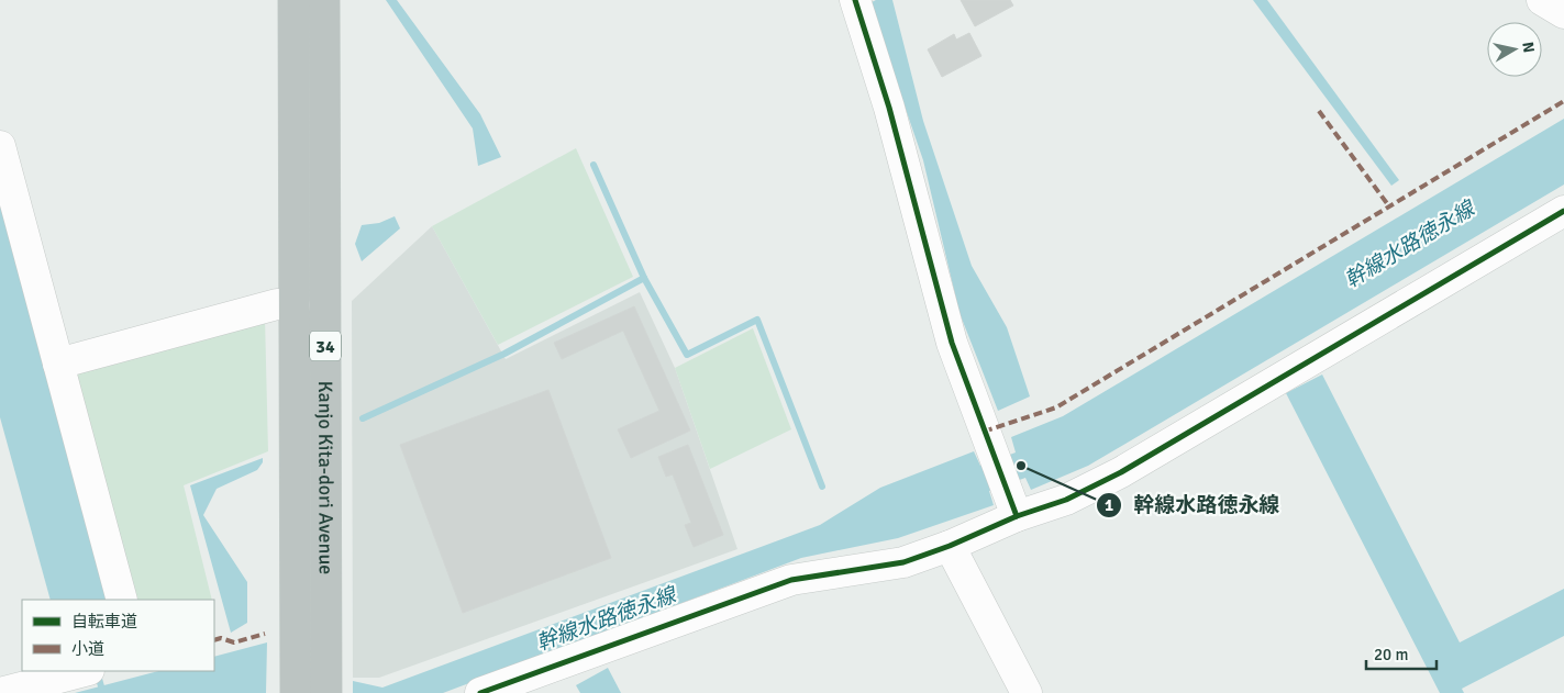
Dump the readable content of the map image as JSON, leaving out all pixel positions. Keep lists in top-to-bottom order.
{
  "streets": {
    "highway": ["34", "Kanjo Kita-dori Avenue"]
  },
  "water": ["幹線水路徳永線"],
  "places": ["幹線水路徳永線"],
  "legend": ["自転車道", "小道"],
  "scale_bar": "20 m",
  "north": "right"
}
